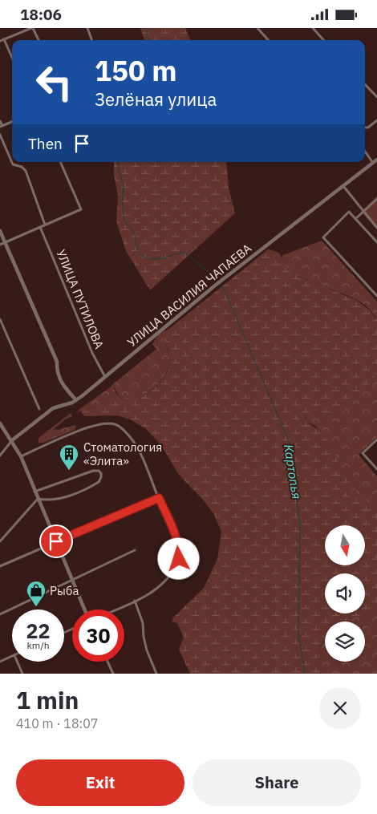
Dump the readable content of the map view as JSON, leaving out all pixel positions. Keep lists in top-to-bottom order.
{
  "streets": {
    "street": ["УЛИЦА ВАСИЛИЯ ЧАПАЕВА", "УЛИЦА ПУТИЛОВА"]
  },
  "crossings": [
    ["УЛИЦА ВАСИЛИЯ ЧАПАЕВА", "УЛИЦА ПУТИЛОВА"]
  ],
  "water": ["Картопья"],
  "places": {
    "building": ["Стоматология «Элита»"],
    "shop": ["Рыба"]
  },
  "north": "bottom",
  "page": {
    "status": "18:06",
    "turn": ["150 m", "Зелёная улица"],
    "then": "Then",
    "speed": "22 km/h",
    "limit": "30",
    "heading": ["1 min", "410 m · 18:07"],
    "buttons": ["Exit", "Share"]
  }
}
